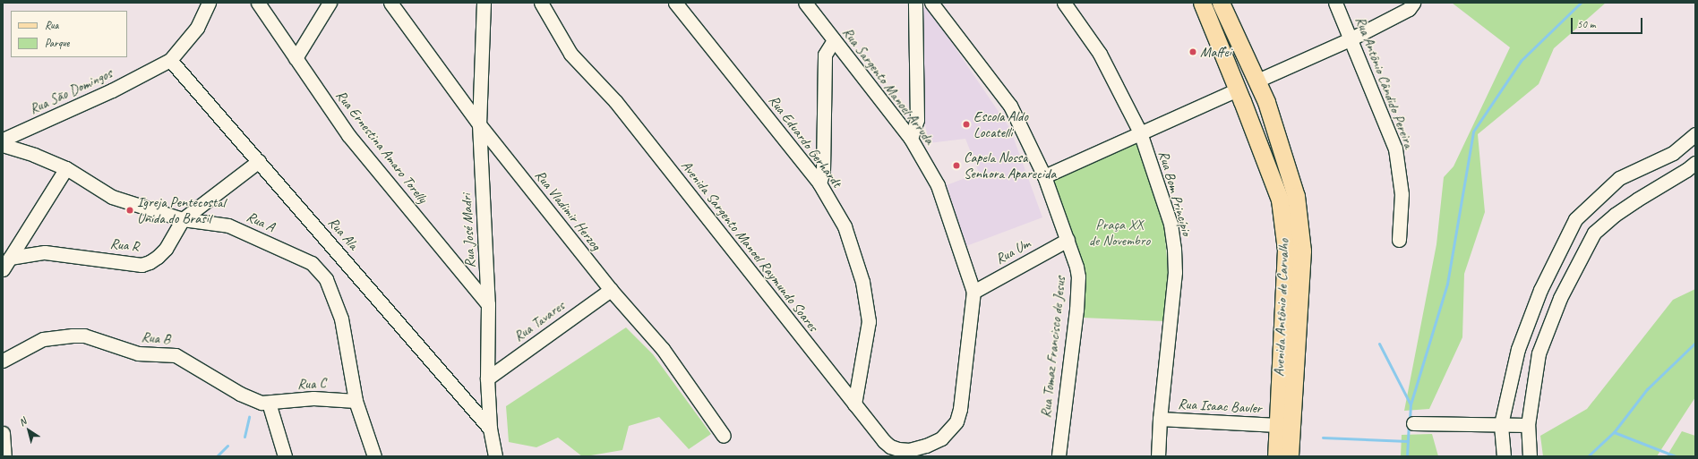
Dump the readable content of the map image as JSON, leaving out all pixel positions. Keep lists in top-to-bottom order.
{
  "streets": {
    "main road": ["Avenida Antônio de Carvalho"],
    "street": [
      "Rua Antônio Cândido Pereira",
      "Rua Sargento Manoel Arruda",
      "Rua São Domingos",
      "Rua Eduardo Gerhardt",
      "Rua Ernestina Amaro Torelly",
      "Rua Bom Princípio",
      "Rua Vladimir Herzog",
      "Rua A",
      "Rua José Madri",
      "Rua Ala",
      "Rua R",
      "Avenida Sargento Manoel Raymundo Soares",
      "Rua Um",
      "Rua Tavares",
      "Rua B",
      "Rua Tomaz Francisco de Jesus",
      "Rua C",
      "Rua Isaac Bauler"
    ]
  },
  "crossings": [
    ["Rua Sargento Manoel Arruda", "Avenida Sargento Manoel Raymundo Soares"],
    ["Rua Sargento Manoel Arruda", "Rua Um"],
    ["Rua São Domingos", "Rua Ala"],
    ["Rua Eduardo Gerhardt", "Avenida Sargento Manoel Raymundo Soares"],
    ["Rua Ernestina Amaro Torelly", "Rua José Madri"],
    ["Rua Bom Princípio", "Rua Isaac Bauler"],
    ["Rua Vladimir Herzog", "Rua José Madri"],
    ["Rua Vladimir Herzog", "Rua Tavares"],
    ["Rua A", "Rua R"],
    ["Rua A", "Rua C"],
    ["Rua José Madri", "Rua Ala"],
    ["Rua José Madri", "Rua Tavares"],
    ["Rua Ala", "Rua R"],
    ["Rua Um", "Rua Tomaz Francisco de Jesus"],
    ["Avenida Antônio de Carvalho", "Rua Isaac Bauler"],
    ["Rua B", "Rua C"]
  ],
  "parks": ["Praça XX de Novembro"],
  "places": [
    "Maffei",
    "Escola Aldo Locatelli",
    "Capela Nossa Senhora Aparecida",
    "Igreja Pentecostal Unida do Brasil"
  ],
  "legend": ["Rua", "Parque"],
  "scale_bar": "50 m",
  "north": "top left"
}
